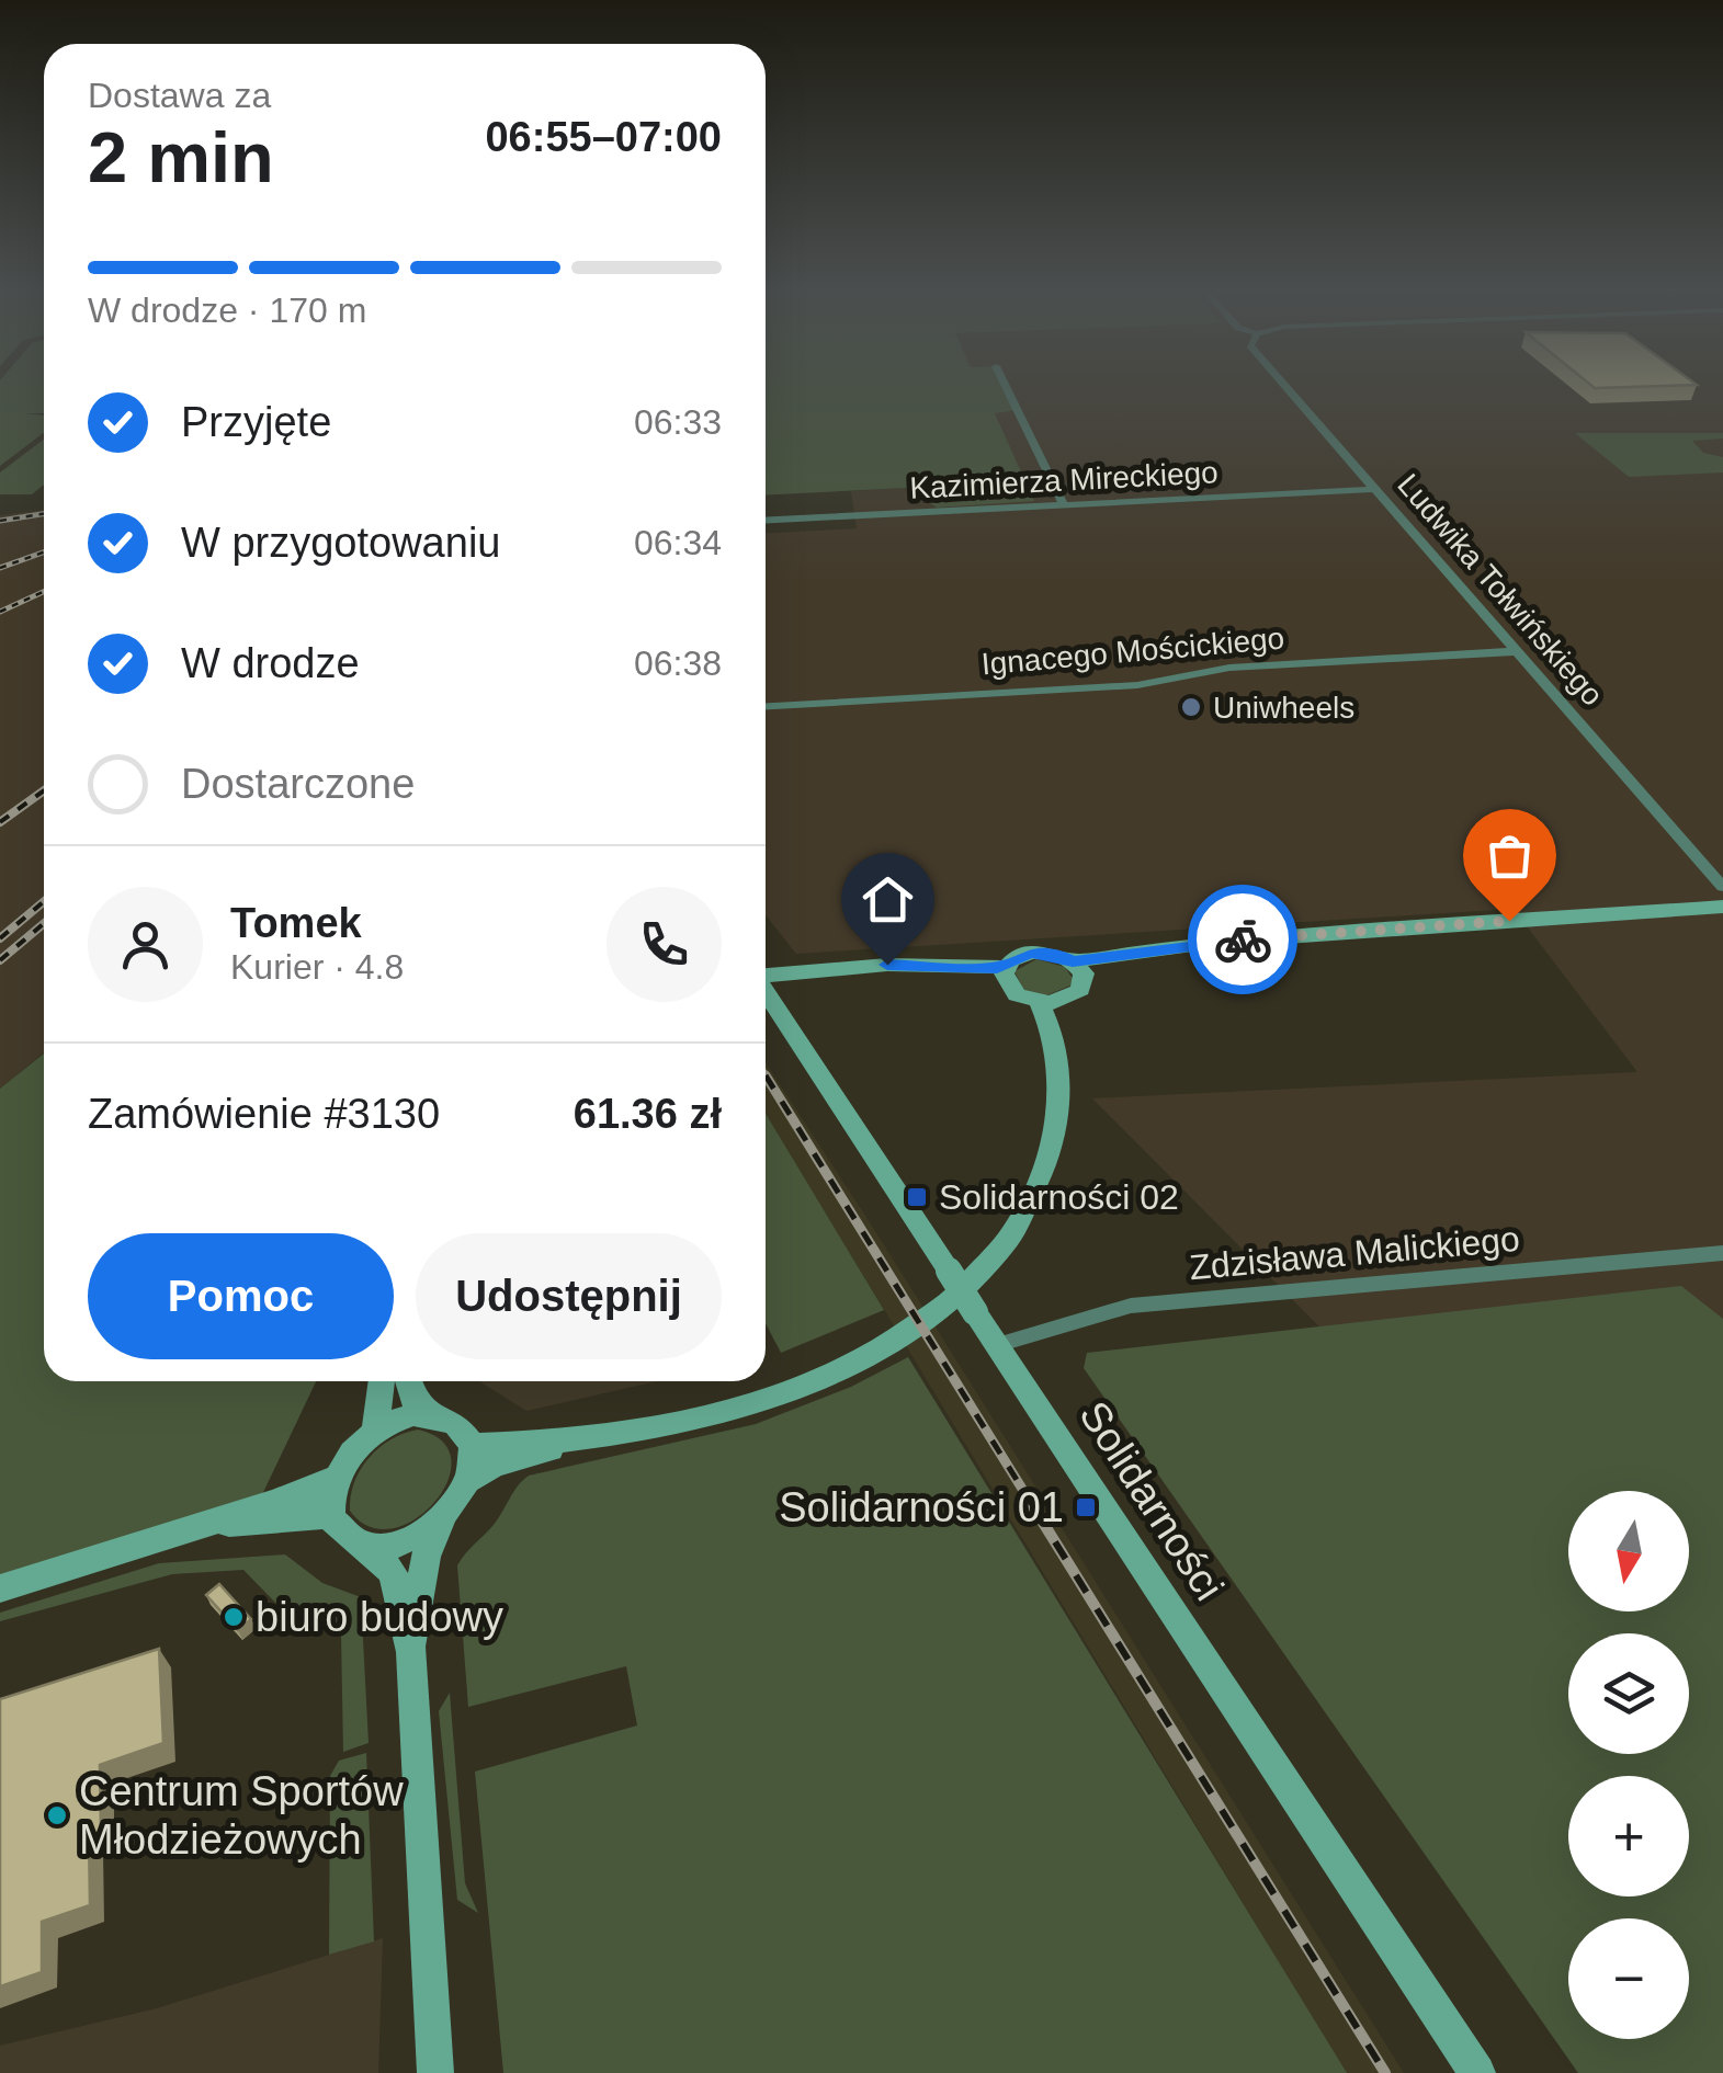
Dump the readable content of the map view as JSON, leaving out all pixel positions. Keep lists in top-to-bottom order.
{
  "streets": {
    "street": [
      "Kazimierza Mireckiego",
      "Ludwika Tołwińskiego",
      "Ignacego Mościckiego",
      "Zdzisława Malickiego",
      "Solidarności"
    ]
  },
  "crossings": [
    ["Kazimierza Mireckiego", "Ludwika Tołwińskiego"],
    ["Ludwika Tołwińskiego", "Ignacego Mościckiego"],
    ["Zdzisława Malickiego", "Solidarności"]
  ],
  "places": {
    "other": ["Uniwheels", "biuro budowy", "Centrum Sportów Młodzieżowych"],
    "transit": ["Solidarności 02", "Solidarności 01"]
  },
  "north": "bottom",
  "page": {
    "heading": ["2 min", "Dostawa za", "06:55–07:00"],
    "panel": [
      "Tomek",
      "Kurier · 4.8",
      "Zamówienie #3130",
      "61.36 zł"
    ],
    "bar": "W drodze · 170 m",
    "list": [
      ["Przyjęte", "06:33"],
      ["W przygotowaniu", "06:34"],
      ["W drodze", "06:38"],
      "Dostarczone"
    ],
    "buttons": ["Pomoc", "Udostępnij"],
    "map_buttons": ["+", "−"]
  }
}
